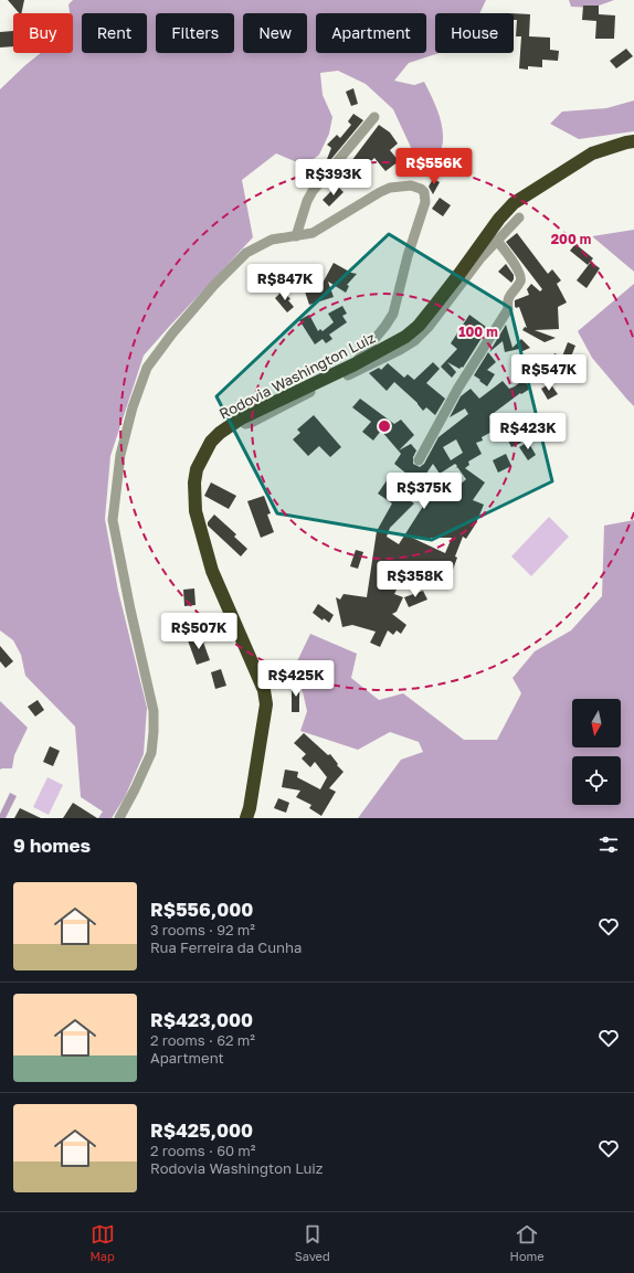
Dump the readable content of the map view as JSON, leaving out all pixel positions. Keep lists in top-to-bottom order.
{
  "streets": {
    "highway": ["Rodovia Washington Luiz"]
  },
  "north": "bottom",
  "page": {
    "chip": [
      "Buy",
      "Rent",
      "Filters",
      "New",
      "Apartment",
      "House"
    ],
    "price": [
      "R$556K",
      "R$393K",
      "R$847K",
      "R$547K",
      "R$423K",
      "R$375K",
      "R$358K",
      "R$507K",
      "R$425K"
    ],
    "heading": "9 homes",
    "list": [
      {
        "name": "R$556,000",
        "note": "3 rooms · 92 m² · Rua Ferreira da Cunha"
      },
      {
        "name": "R$423,000",
        "note": "2 rooms · 62 m² · Apartment"
      },
      {
        "name": "R$425,000",
        "note": "2 rooms · 60 m² · Rodovia Washington Luiz"
      }
    ],
    "tabs": ["Map", "Saved", "Home"]
  },
  "rings": ["200 m", "100 m"]
}
